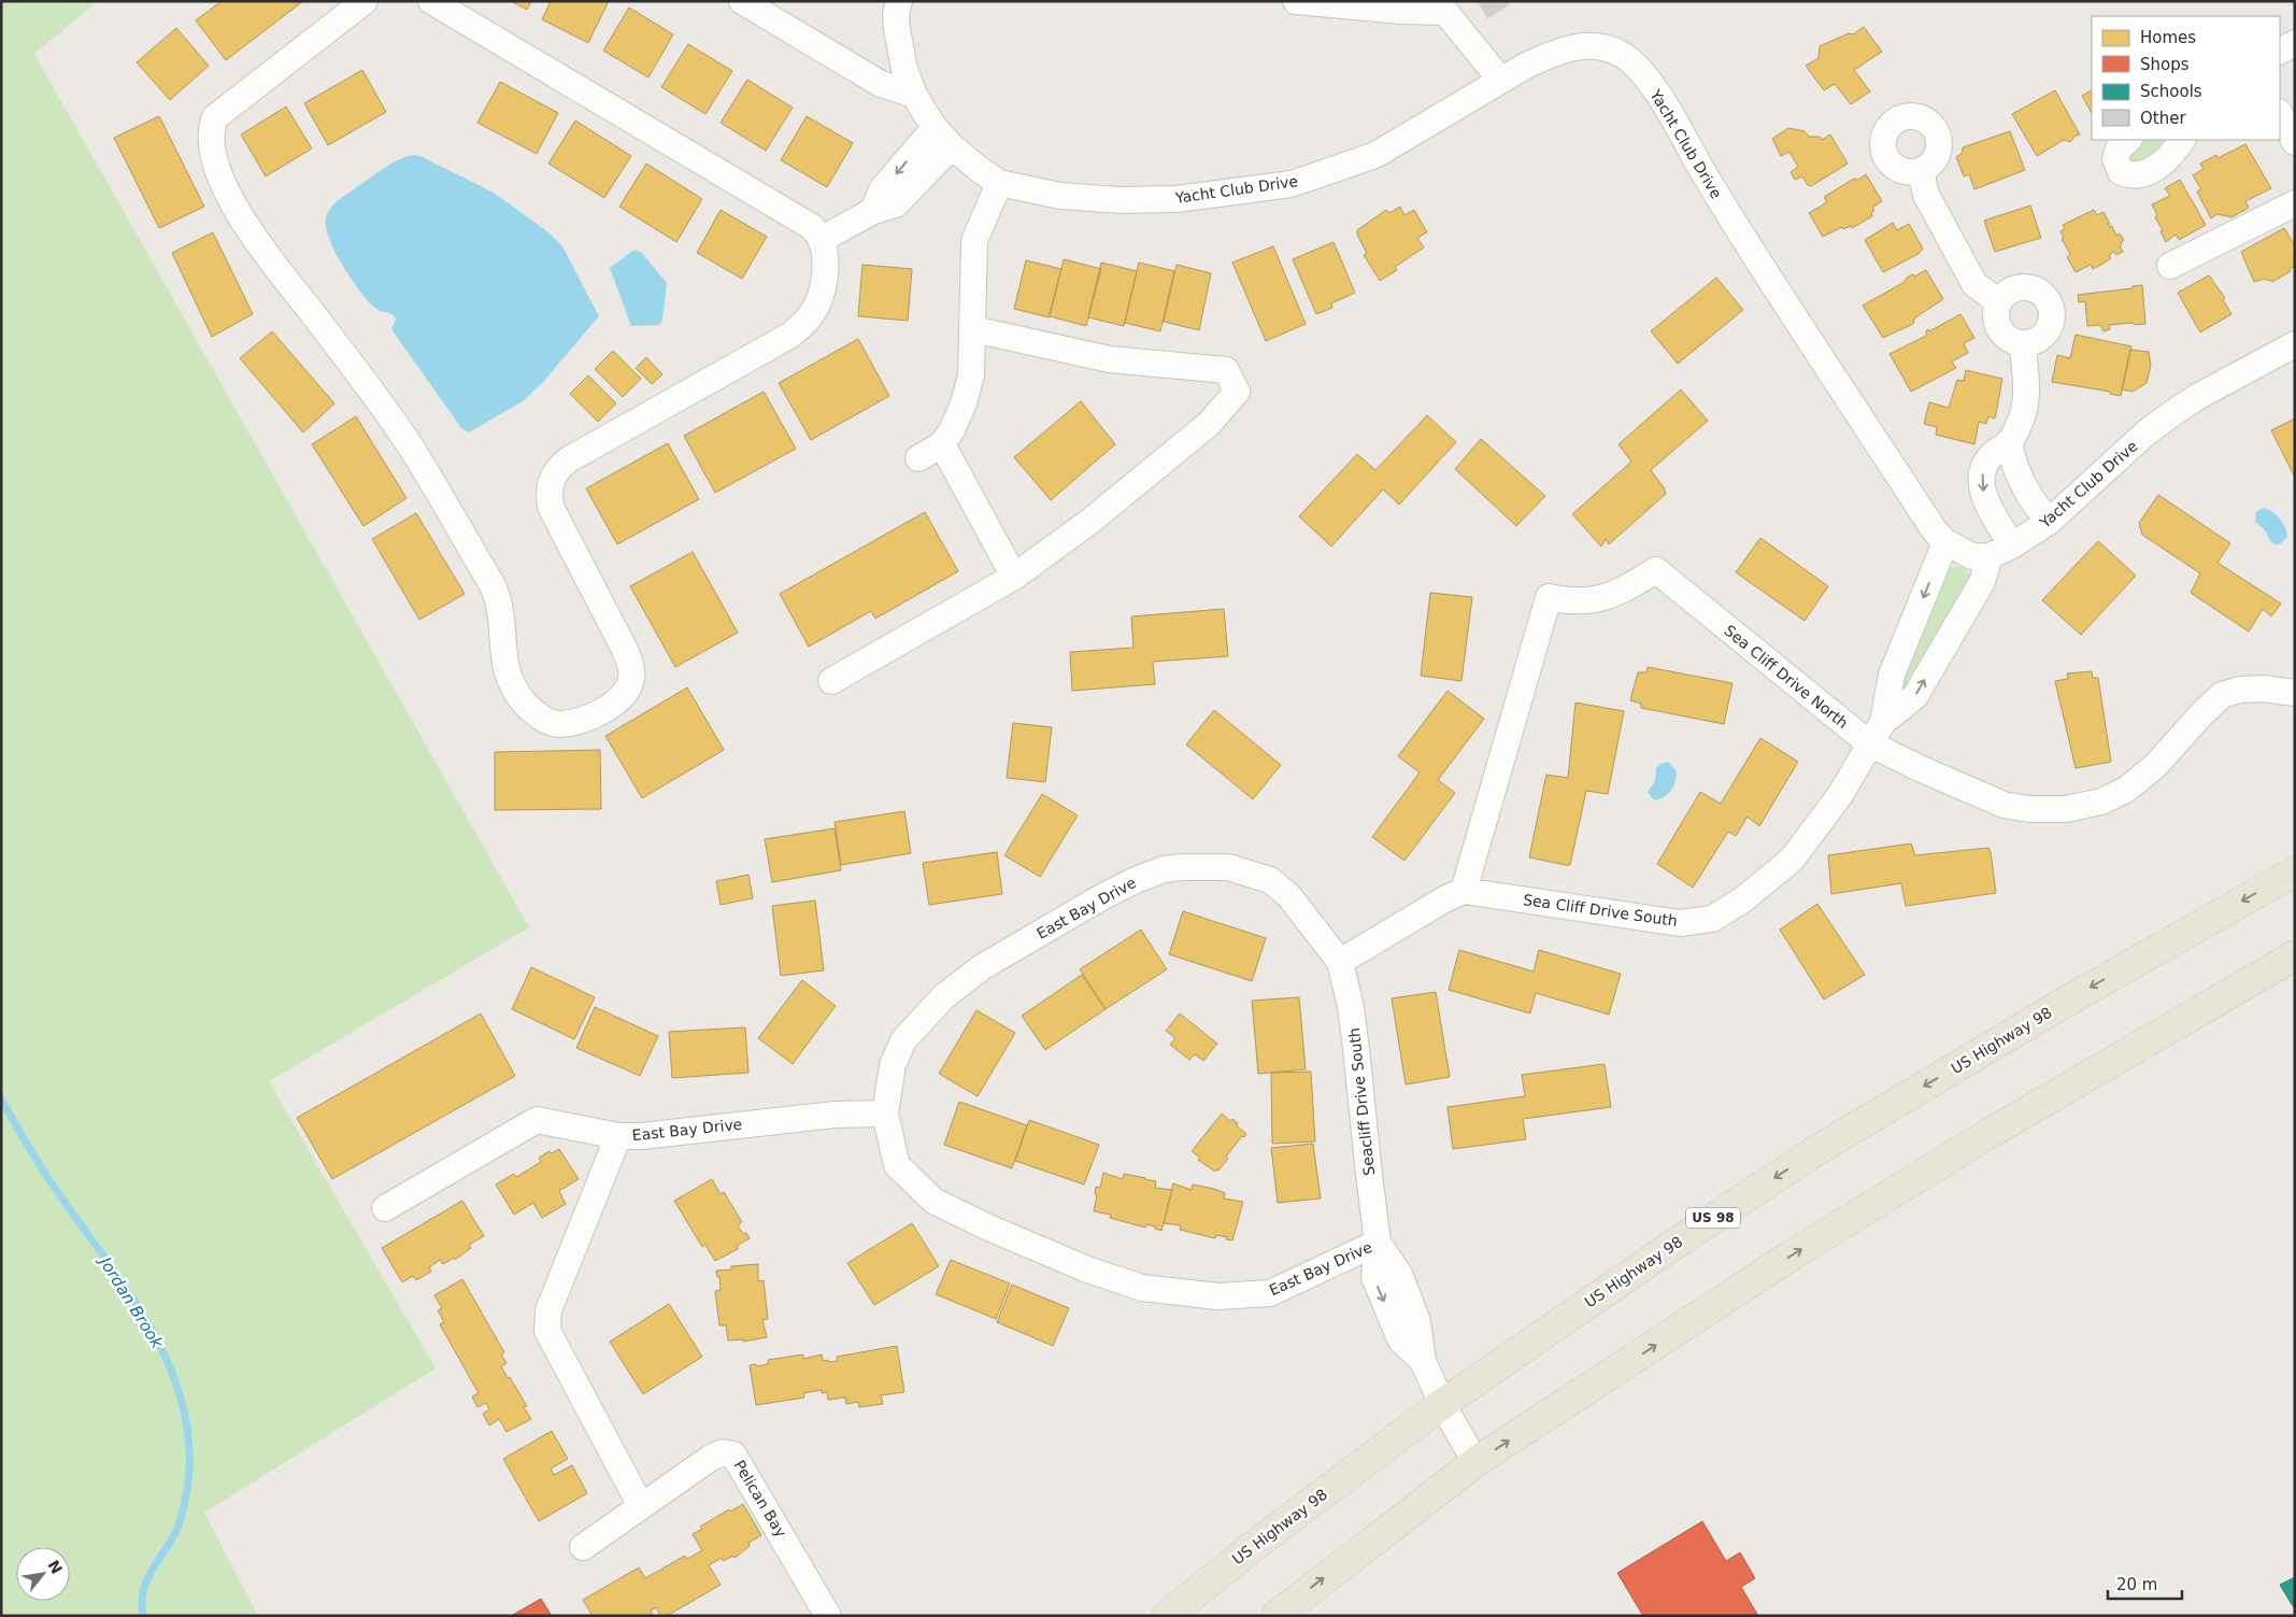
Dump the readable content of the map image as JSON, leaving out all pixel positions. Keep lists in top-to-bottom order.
{
  "streets": {
    "main road": ["US Highway 98", "US 98"],
    "street": [
      "Yacht Club Drive",
      "Sea Cliff Drive North",
      "East Bay Drive",
      "Sea Cliff Drive South",
      "Seacliff Drive South",
      "Pelican Bay"
    ]
  },
  "crossings": [
    ["Sea Cliff Drive North", "Sea Cliff Drive South"],
    ["East Bay Drive", "Seacliff Drive South"],
    ["US Highway 98", "Seacliff Drive South"]
  ],
  "water": ["Jordan Brook"],
  "legend": [
    "Homes",
    "Shops",
    "Schools",
    "Other"
  ],
  "scale_bar": "20 m",
  "north": "top right"
}
